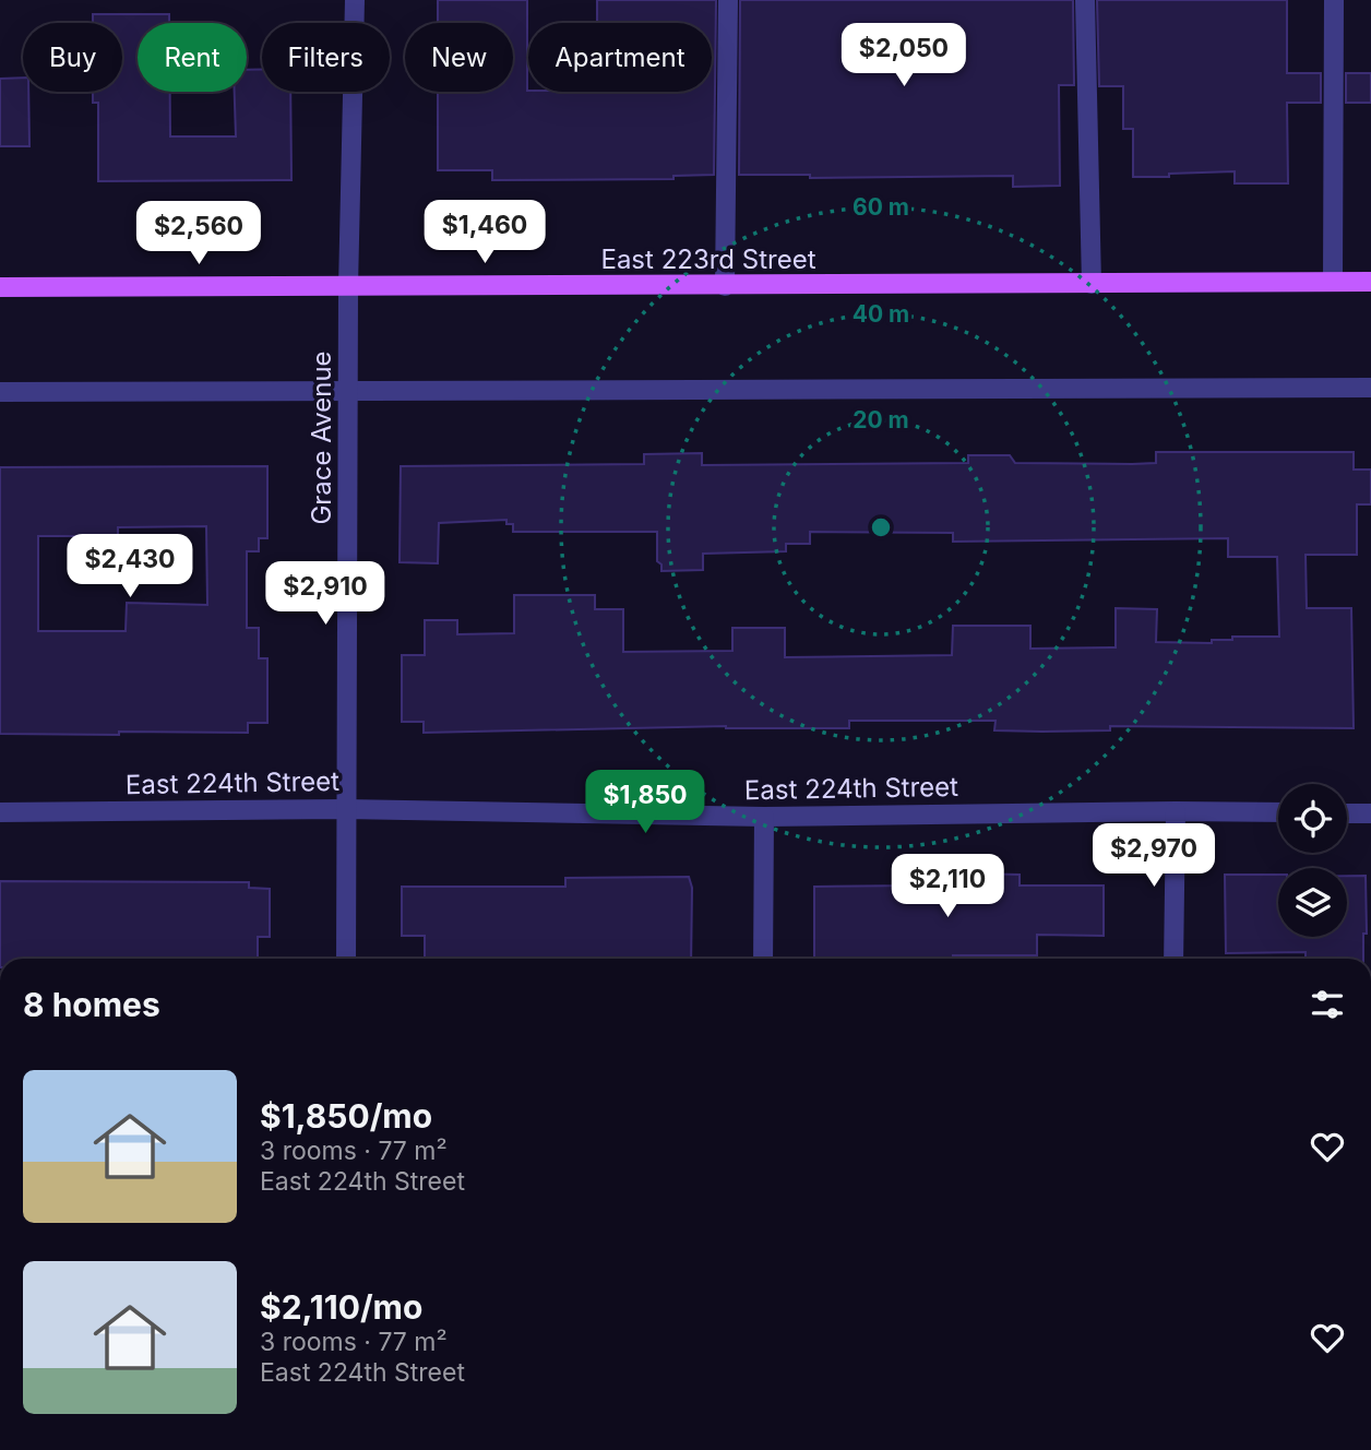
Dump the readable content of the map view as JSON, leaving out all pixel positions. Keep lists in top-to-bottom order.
{
  "streets": {
    "main road": ["East 223rd Street"],
    "street": ["Grace Avenue", "East 224th Street"]
  },
  "crossings": [
    ["East 223rd Street", "Grace Avenue"],
    ["Grace Avenue", "East 224th Street"]
  ],
  "page": {
    "price": [
      "$2,050",
      "$1,460",
      "$2,560",
      "$2,430",
      "$2,910",
      "$1,850",
      "$2,970",
      "$2,110"
    ],
    "chip": [
      "Buy",
      "Rent",
      "Filters",
      "New",
      "Apartment"
    ],
    "heading": "8 homes",
    "list": [
      {
        "name": "$1,850/mo",
        "note": "3 rooms · 77 m² · East 224th Street"
      },
      {
        "name": "$2,110/mo",
        "note": "3 rooms · 77 m² · East 224th Street"
      }
    ]
  },
  "rings": ["60 m", "40 m", "20 m"]
}
